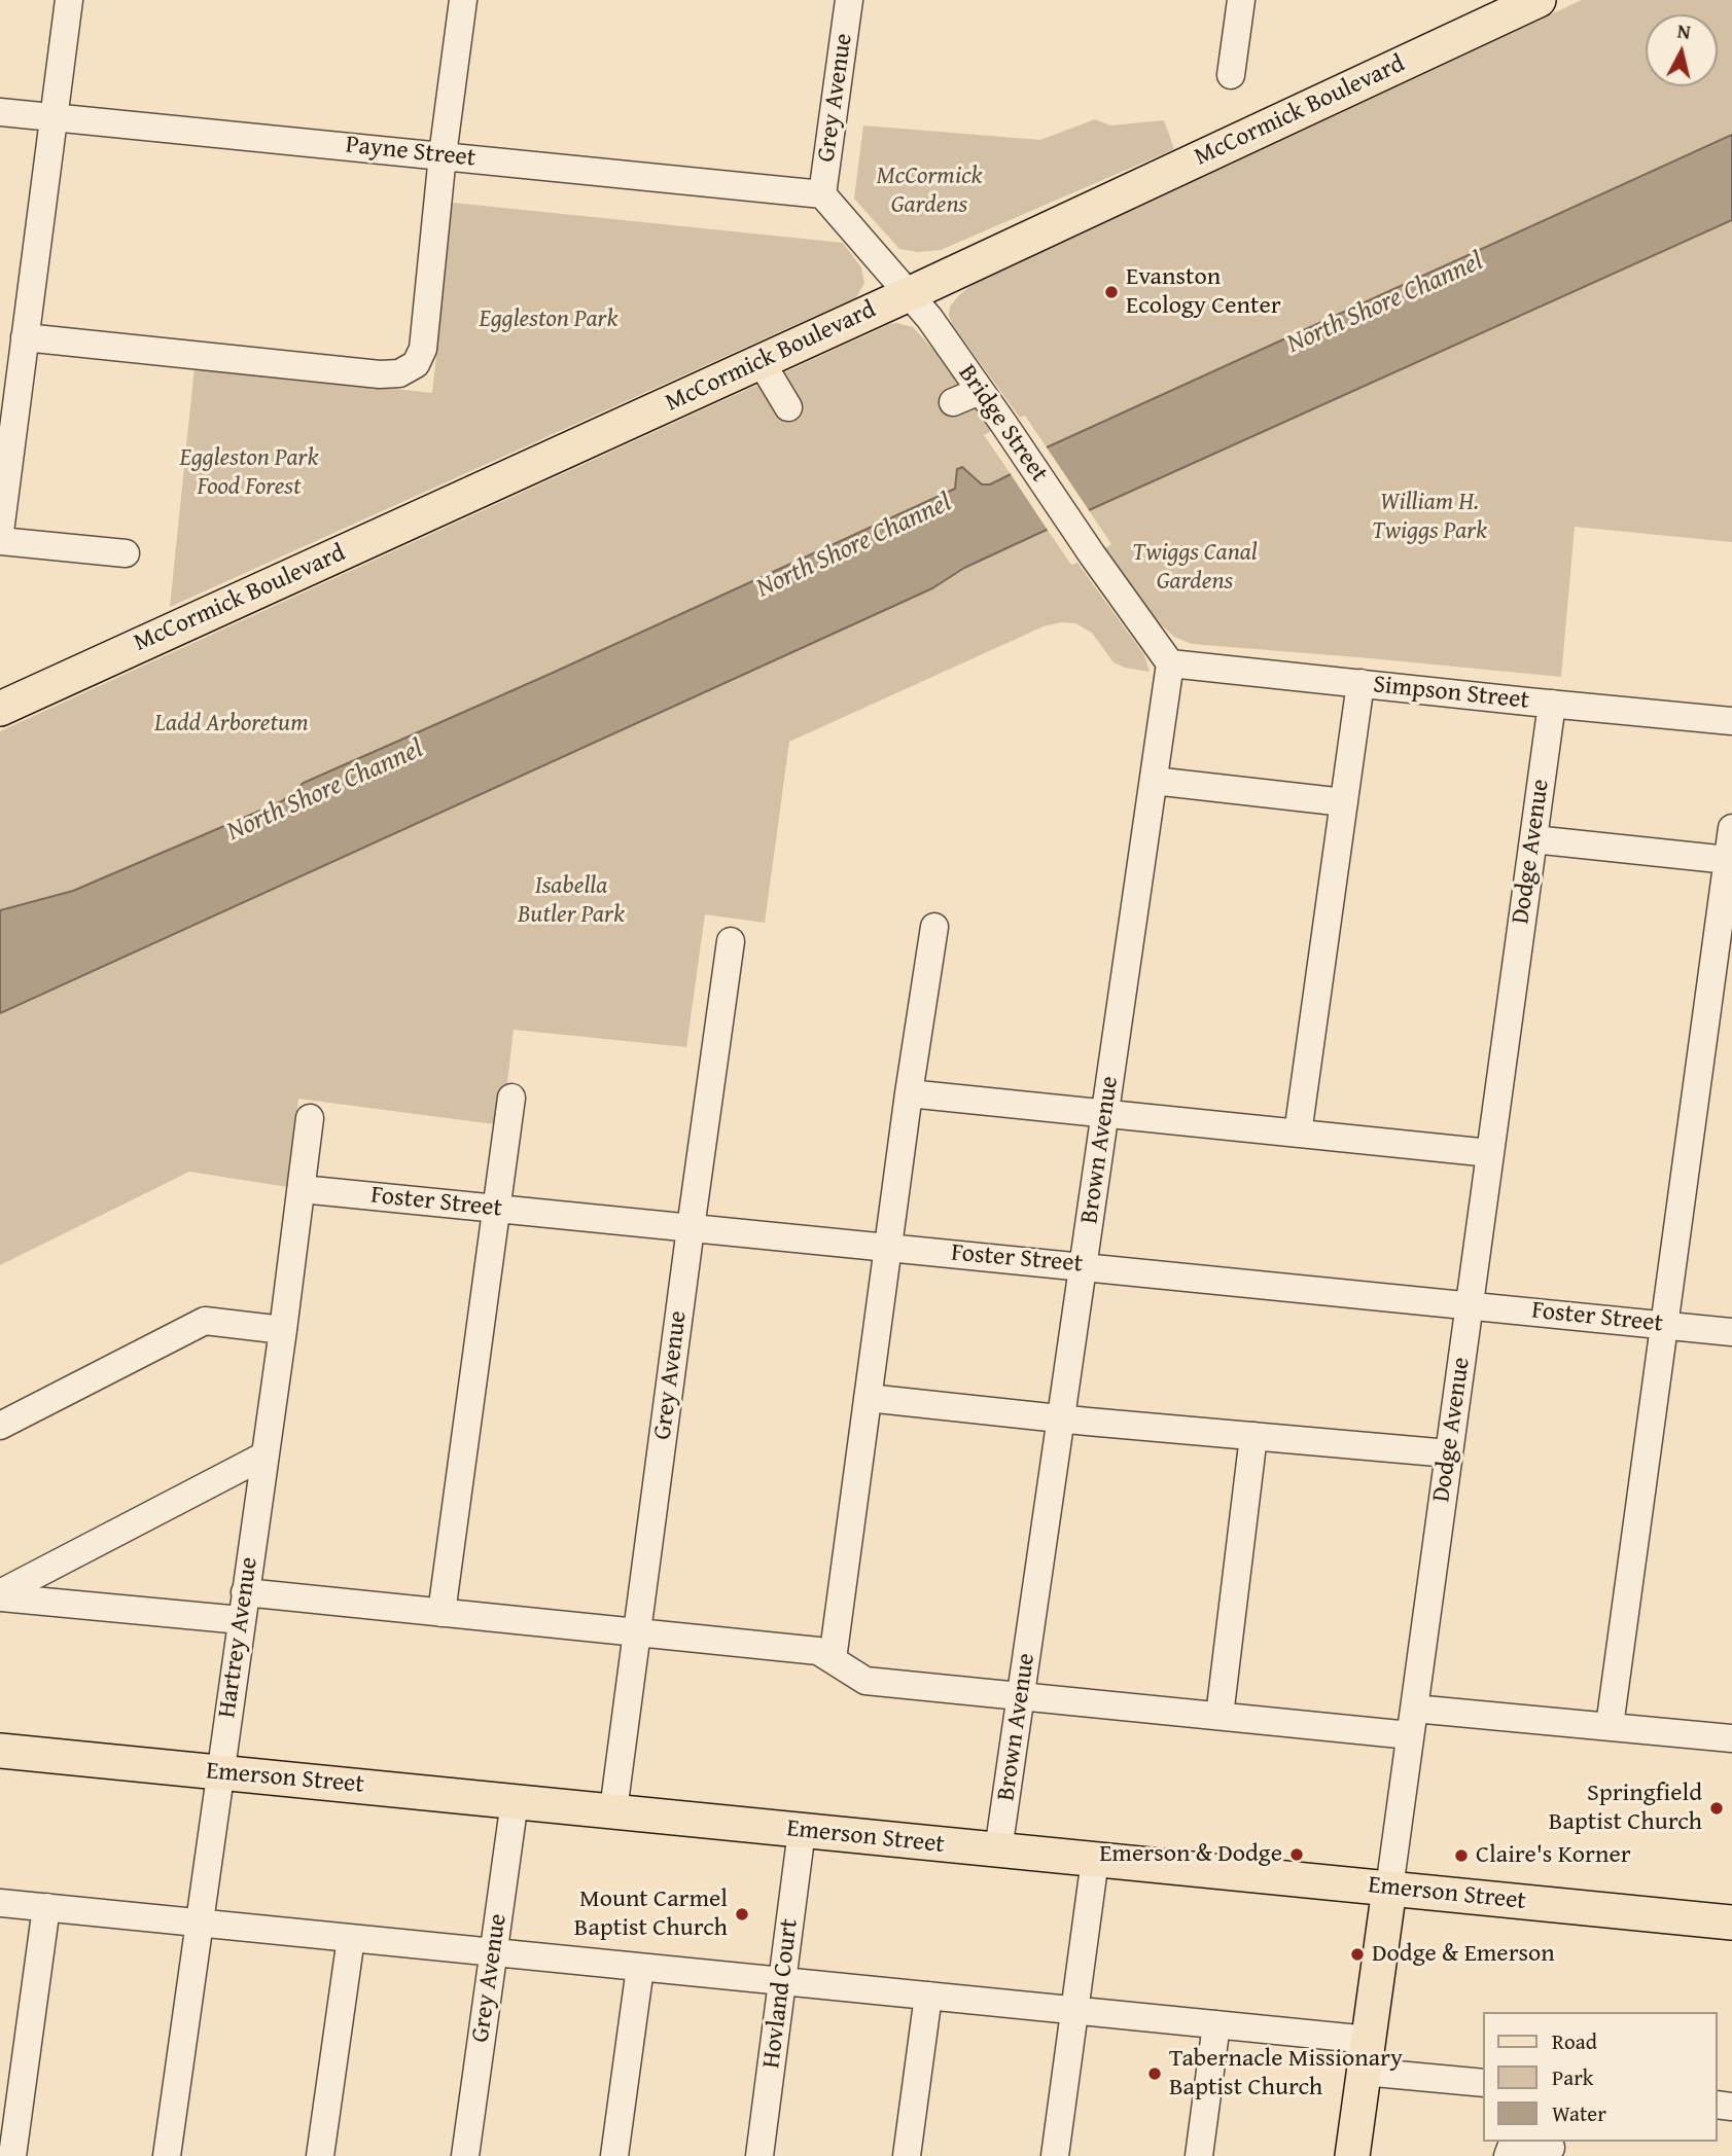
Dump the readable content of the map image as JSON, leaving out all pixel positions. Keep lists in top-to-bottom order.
{
  "streets": {
    "main road": ["McCormick Boulevard", "Dodge Avenue", "Emerson Street"],
    "street": [
      "Grey Avenue",
      "Payne Street",
      "Bridge Street",
      "Simpson Street",
      "Brown Avenue",
      "Foster Street",
      "Hartrey Avenue",
      "Hovland Court"
    ]
  },
  "crossings": [
    ["Grey Avenue", "Payne Street"],
    ["Grey Avenue", "Bridge Street"],
    ["Grey Avenue", "Foster Street"],
    ["Grey Avenue", "Emerson Street"],
    ["McCormick Boulevard", "Bridge Street"],
    ["Payne Street", "Bridge Street"],
    ["Bridge Street", "Simpson Street"],
    ["Bridge Street", "Brown Avenue"],
    ["Simpson Street", "Dodge Avenue"],
    ["Simpson Street", "Brown Avenue"],
    ["Dodge Avenue", "Foster Street"],
    ["Dodge Avenue", "Emerson Street"],
    ["Brown Avenue", "Foster Street"],
    ["Brown Avenue", "Emerson Street"],
    ["Foster Street", "Hartrey Avenue"],
    ["Hartrey Avenue", "Emerson Street"],
    ["Emerson Street", "Hovland Court"]
  ],
  "water": ["North Shore Channel"],
  "parks": [
    "McCormick Gardens",
    "Eggleston Park",
    "Eggleston Park Food Forest",
    "William H. Twiggs Park",
    "Twiggs Canal Gardens",
    "Ladd Arboretum",
    "Isabella Butler Park"
  ],
  "places": [
    "Evanston Ecology Center",
    "Springfield Baptist Church",
    "Emerson & Dodge",
    "Claire's Korner",
    "Mount Carmel Baptist Church",
    "Dodge & Emerson",
    "Tabernacle Missionary Baptist Church"
  ],
  "legend": ["Road", "Park", "Water"],
  "north": "top"
}
